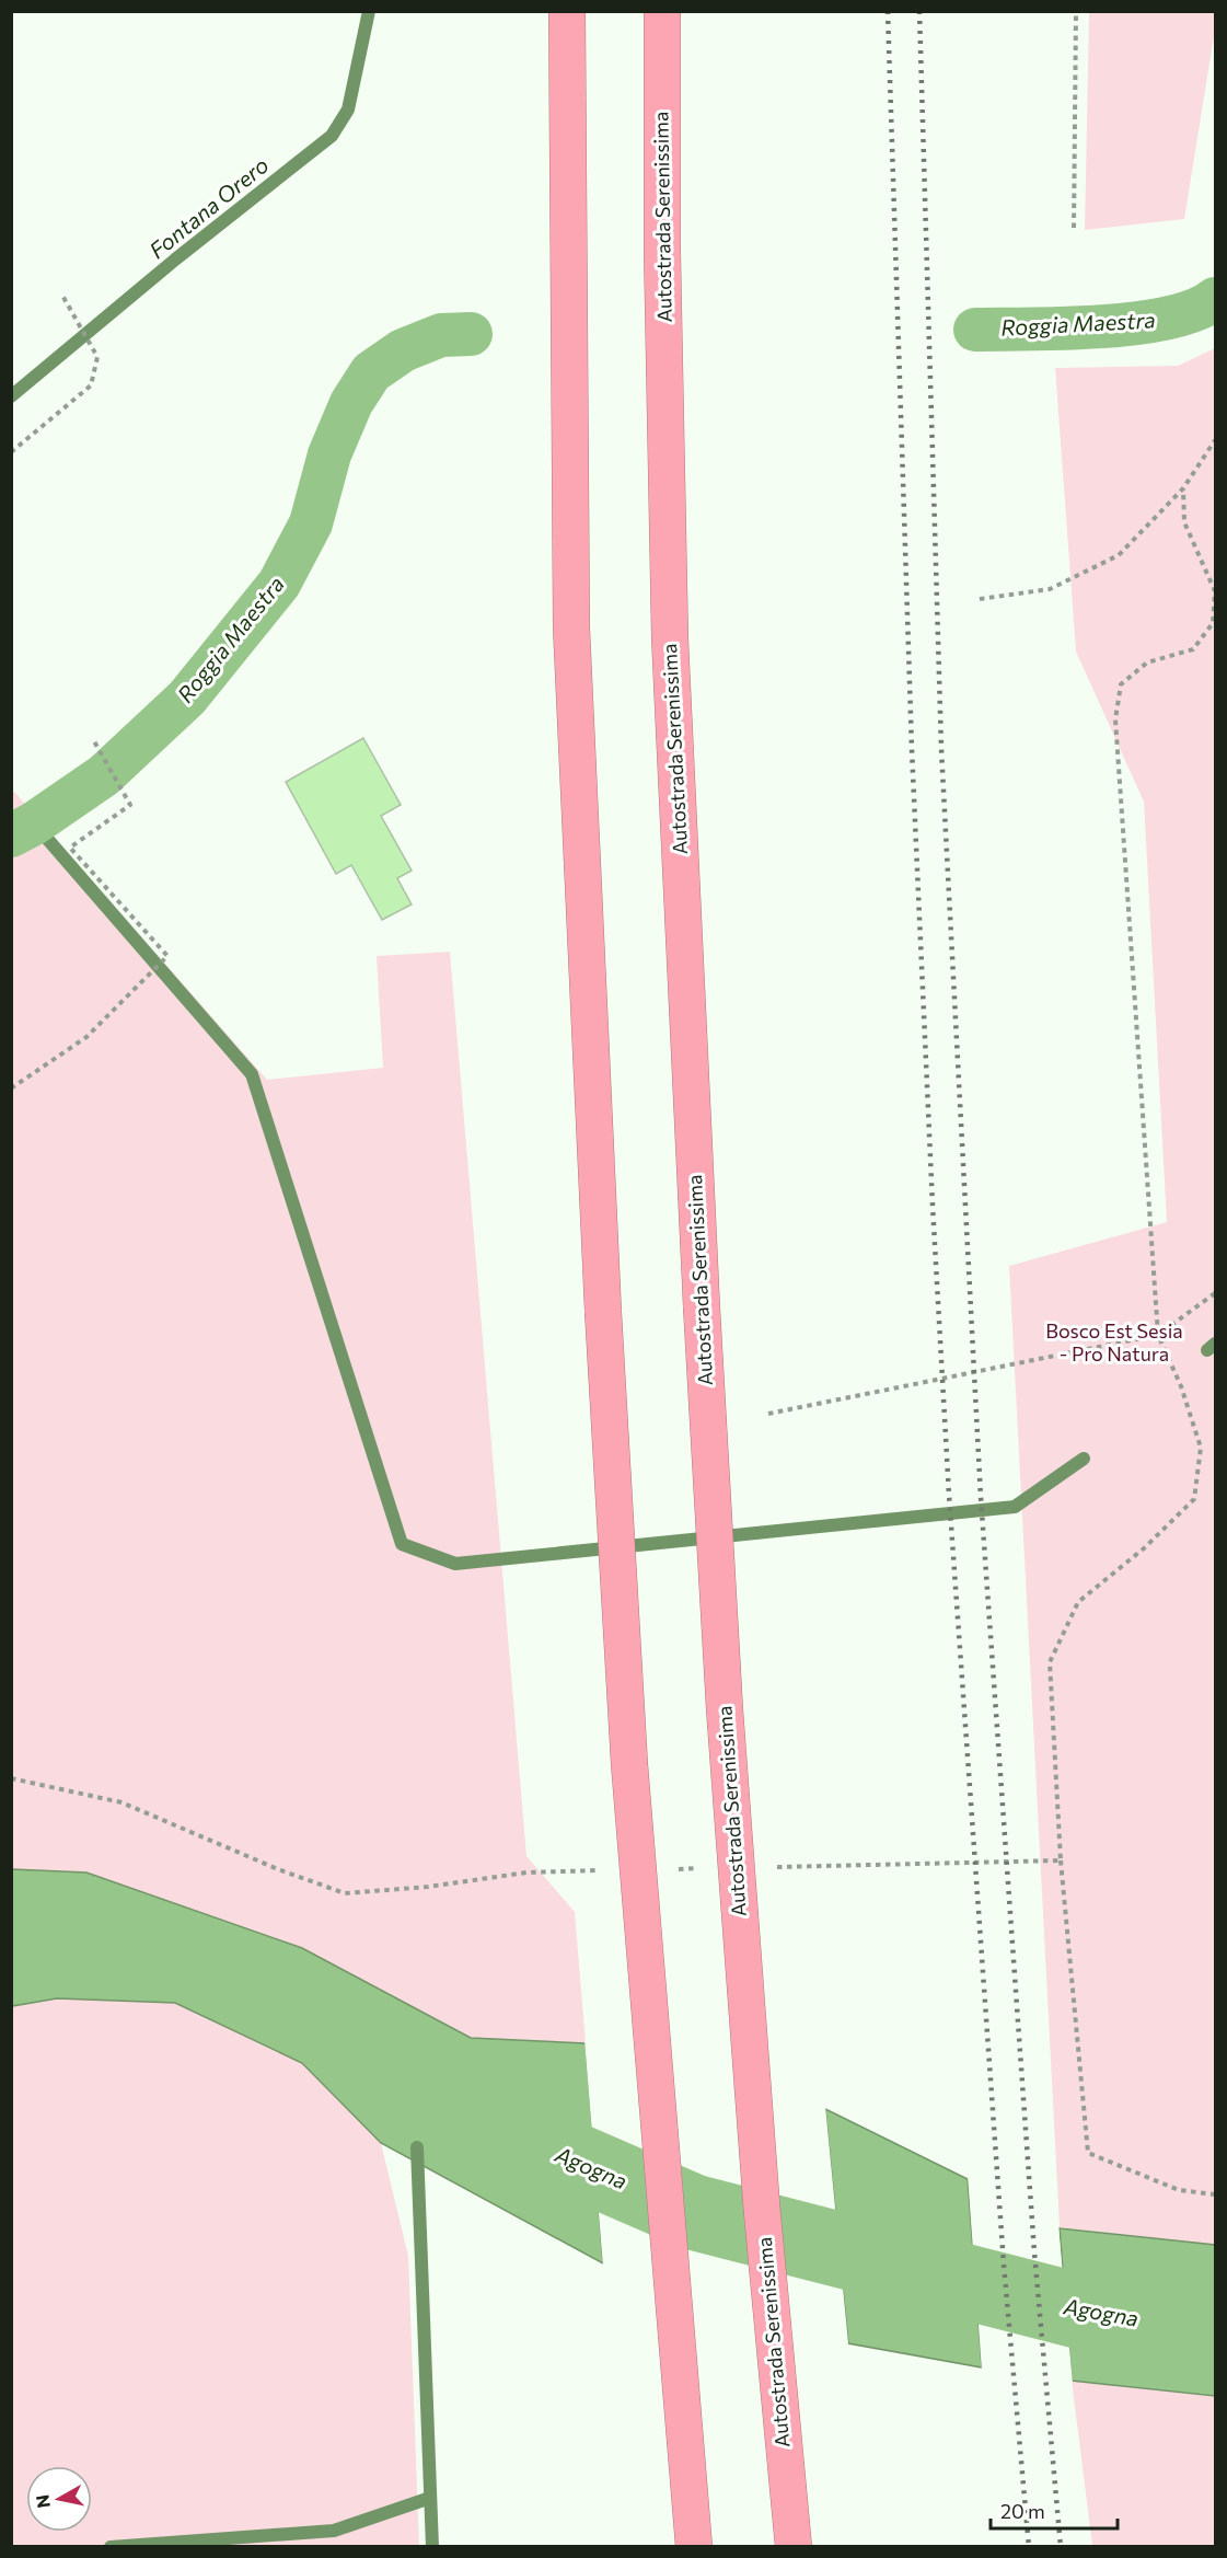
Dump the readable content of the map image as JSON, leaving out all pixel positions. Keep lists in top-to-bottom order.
{
  "streets": {
    "highway": ["Autostrada Serenissima"]
  },
  "water": ["Fontana Orero", "Roggia Maestra", "Agogna"],
  "parks": ["Bosco Est Sesia - Pro Natura"],
  "scale_bar": "20 m",
  "north": "left"
}
